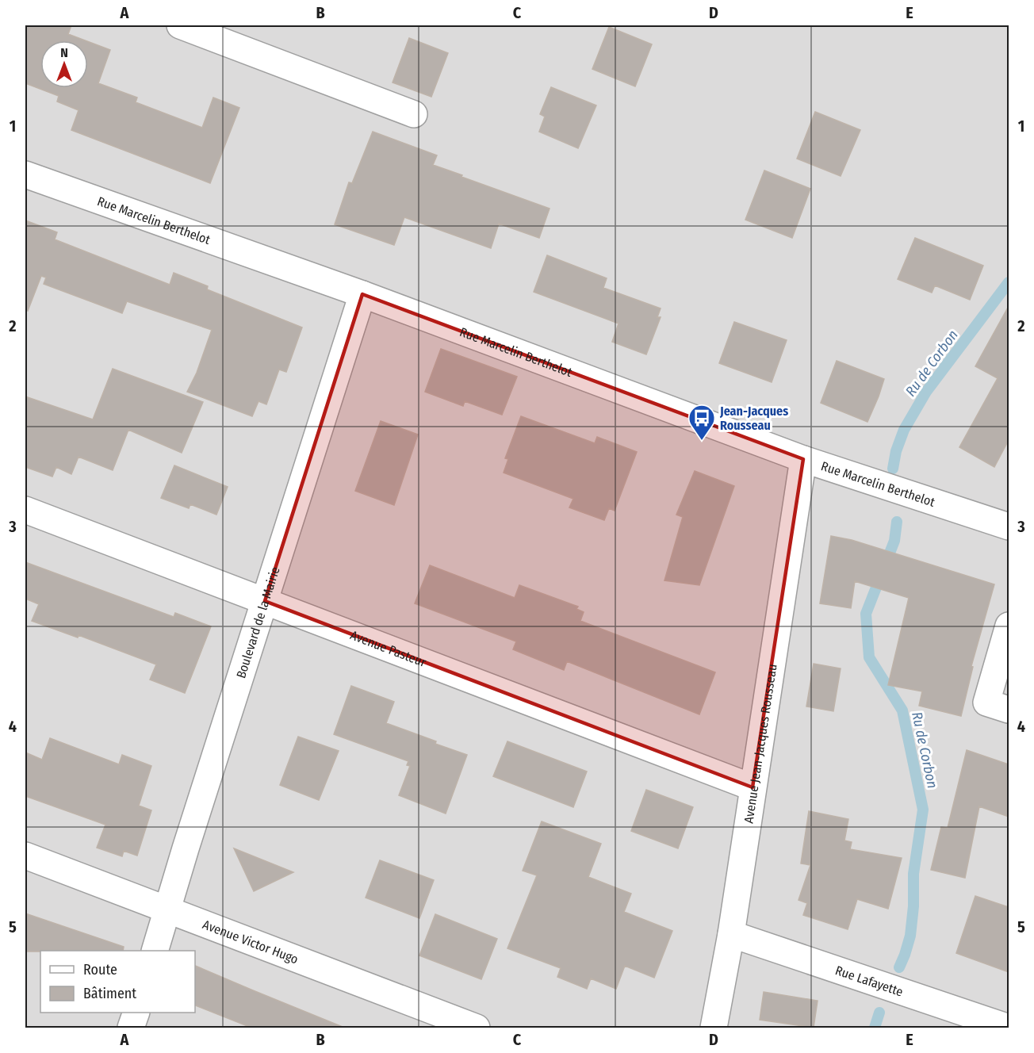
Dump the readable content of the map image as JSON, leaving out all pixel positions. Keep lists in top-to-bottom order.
{
  "streets": {
    "street": [
      "Rue Marcelin Berthelot",
      "Boulevard de la Mairie",
      "Avenue Pasteur",
      "Avenue Jean-Jacques Rousseau",
      "Avenue Victor Hugo",
      "Rue Lafayette"
    ]
  },
  "crossings": [
    ["Rue Marcelin Berthelot", "Boulevard de la Mairie"],
    ["Rue Marcelin Berthelot", "Avenue Jean-Jacques Rousseau"],
    ["Boulevard de la Mairie", "Avenue Pasteur"],
    ["Boulevard de la Mairie", "Avenue Victor Hugo"],
    ["Avenue Pasteur", "Avenue Jean-Jacques Rousseau"],
    ["Avenue Jean-Jacques Rousseau", "Rue Lafayette"]
  ],
  "water": ["Ru de Corbon"],
  "places": {
    "bus stop": ["Jean-Jacques Rousseau"]
  },
  "legend": ["Route", "Bâtiment"],
  "north": "top",
  "grid": {
    "columns": [
      "A",
      "B",
      "C",
      "D",
      "E"
    ],
    "rows": [
      "1",
      "2",
      "3",
      "4",
      "5"
    ]
  }
}
